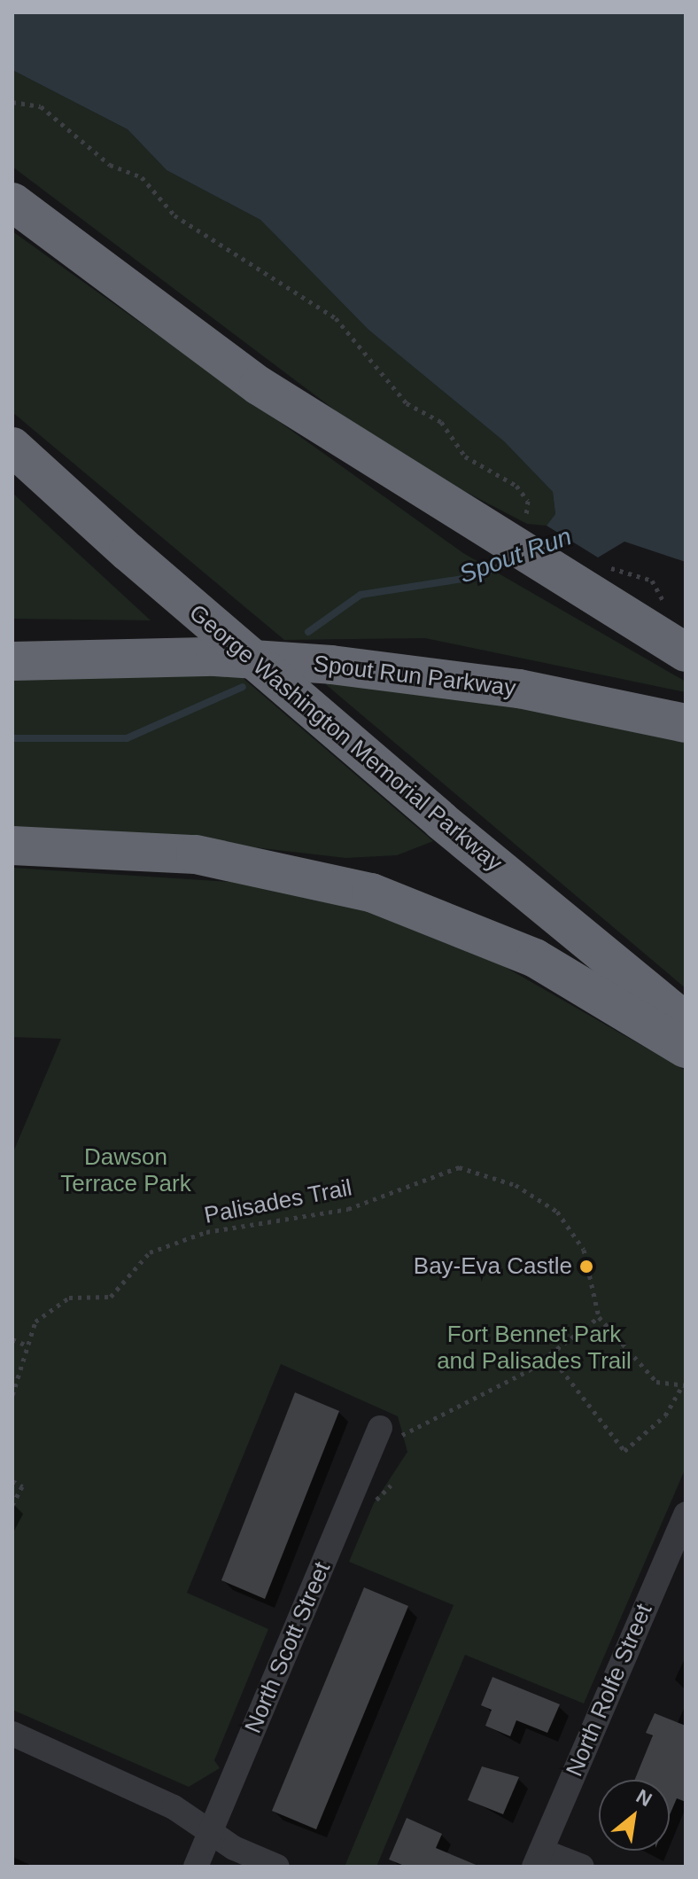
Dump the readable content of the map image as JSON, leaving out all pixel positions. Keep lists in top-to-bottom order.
{
  "streets": {
    "highway": ["Spout Run Parkway", "George Washington Memorial Parkway"],
    "street": ["North Scott Street", "North Rolfe Street"],
    "path": ["Palisades Trail"]
  },
  "water": ["Spout Run"],
  "parks": ["Dawson Terrace Park", "Fort Bennet Park and Palisades Trail"],
  "places": ["Bay-Eva Castle"],
  "north": "top right"
}
